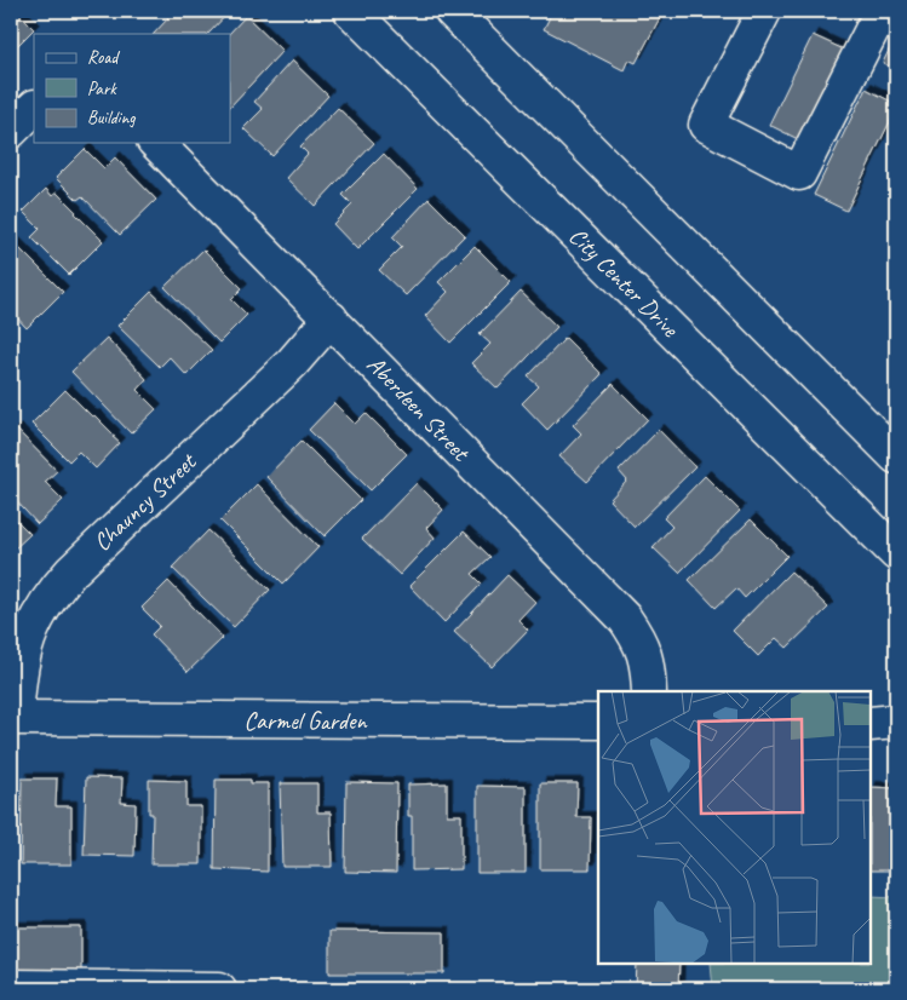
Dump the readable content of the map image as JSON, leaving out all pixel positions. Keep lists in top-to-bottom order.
{
  "streets": {
    "street": [
      "City Center Drive",
      "Aberdeen Street",
      "Chauncy Street",
      "Carmel Garden"
    ]
  },
  "crossings": [
    ["Aberdeen Street", "Chauncy Street"],
    ["Chauncy Street", "Carmel Garden"]
  ],
  "legend": ["Road", "Park", "Building"]
}
